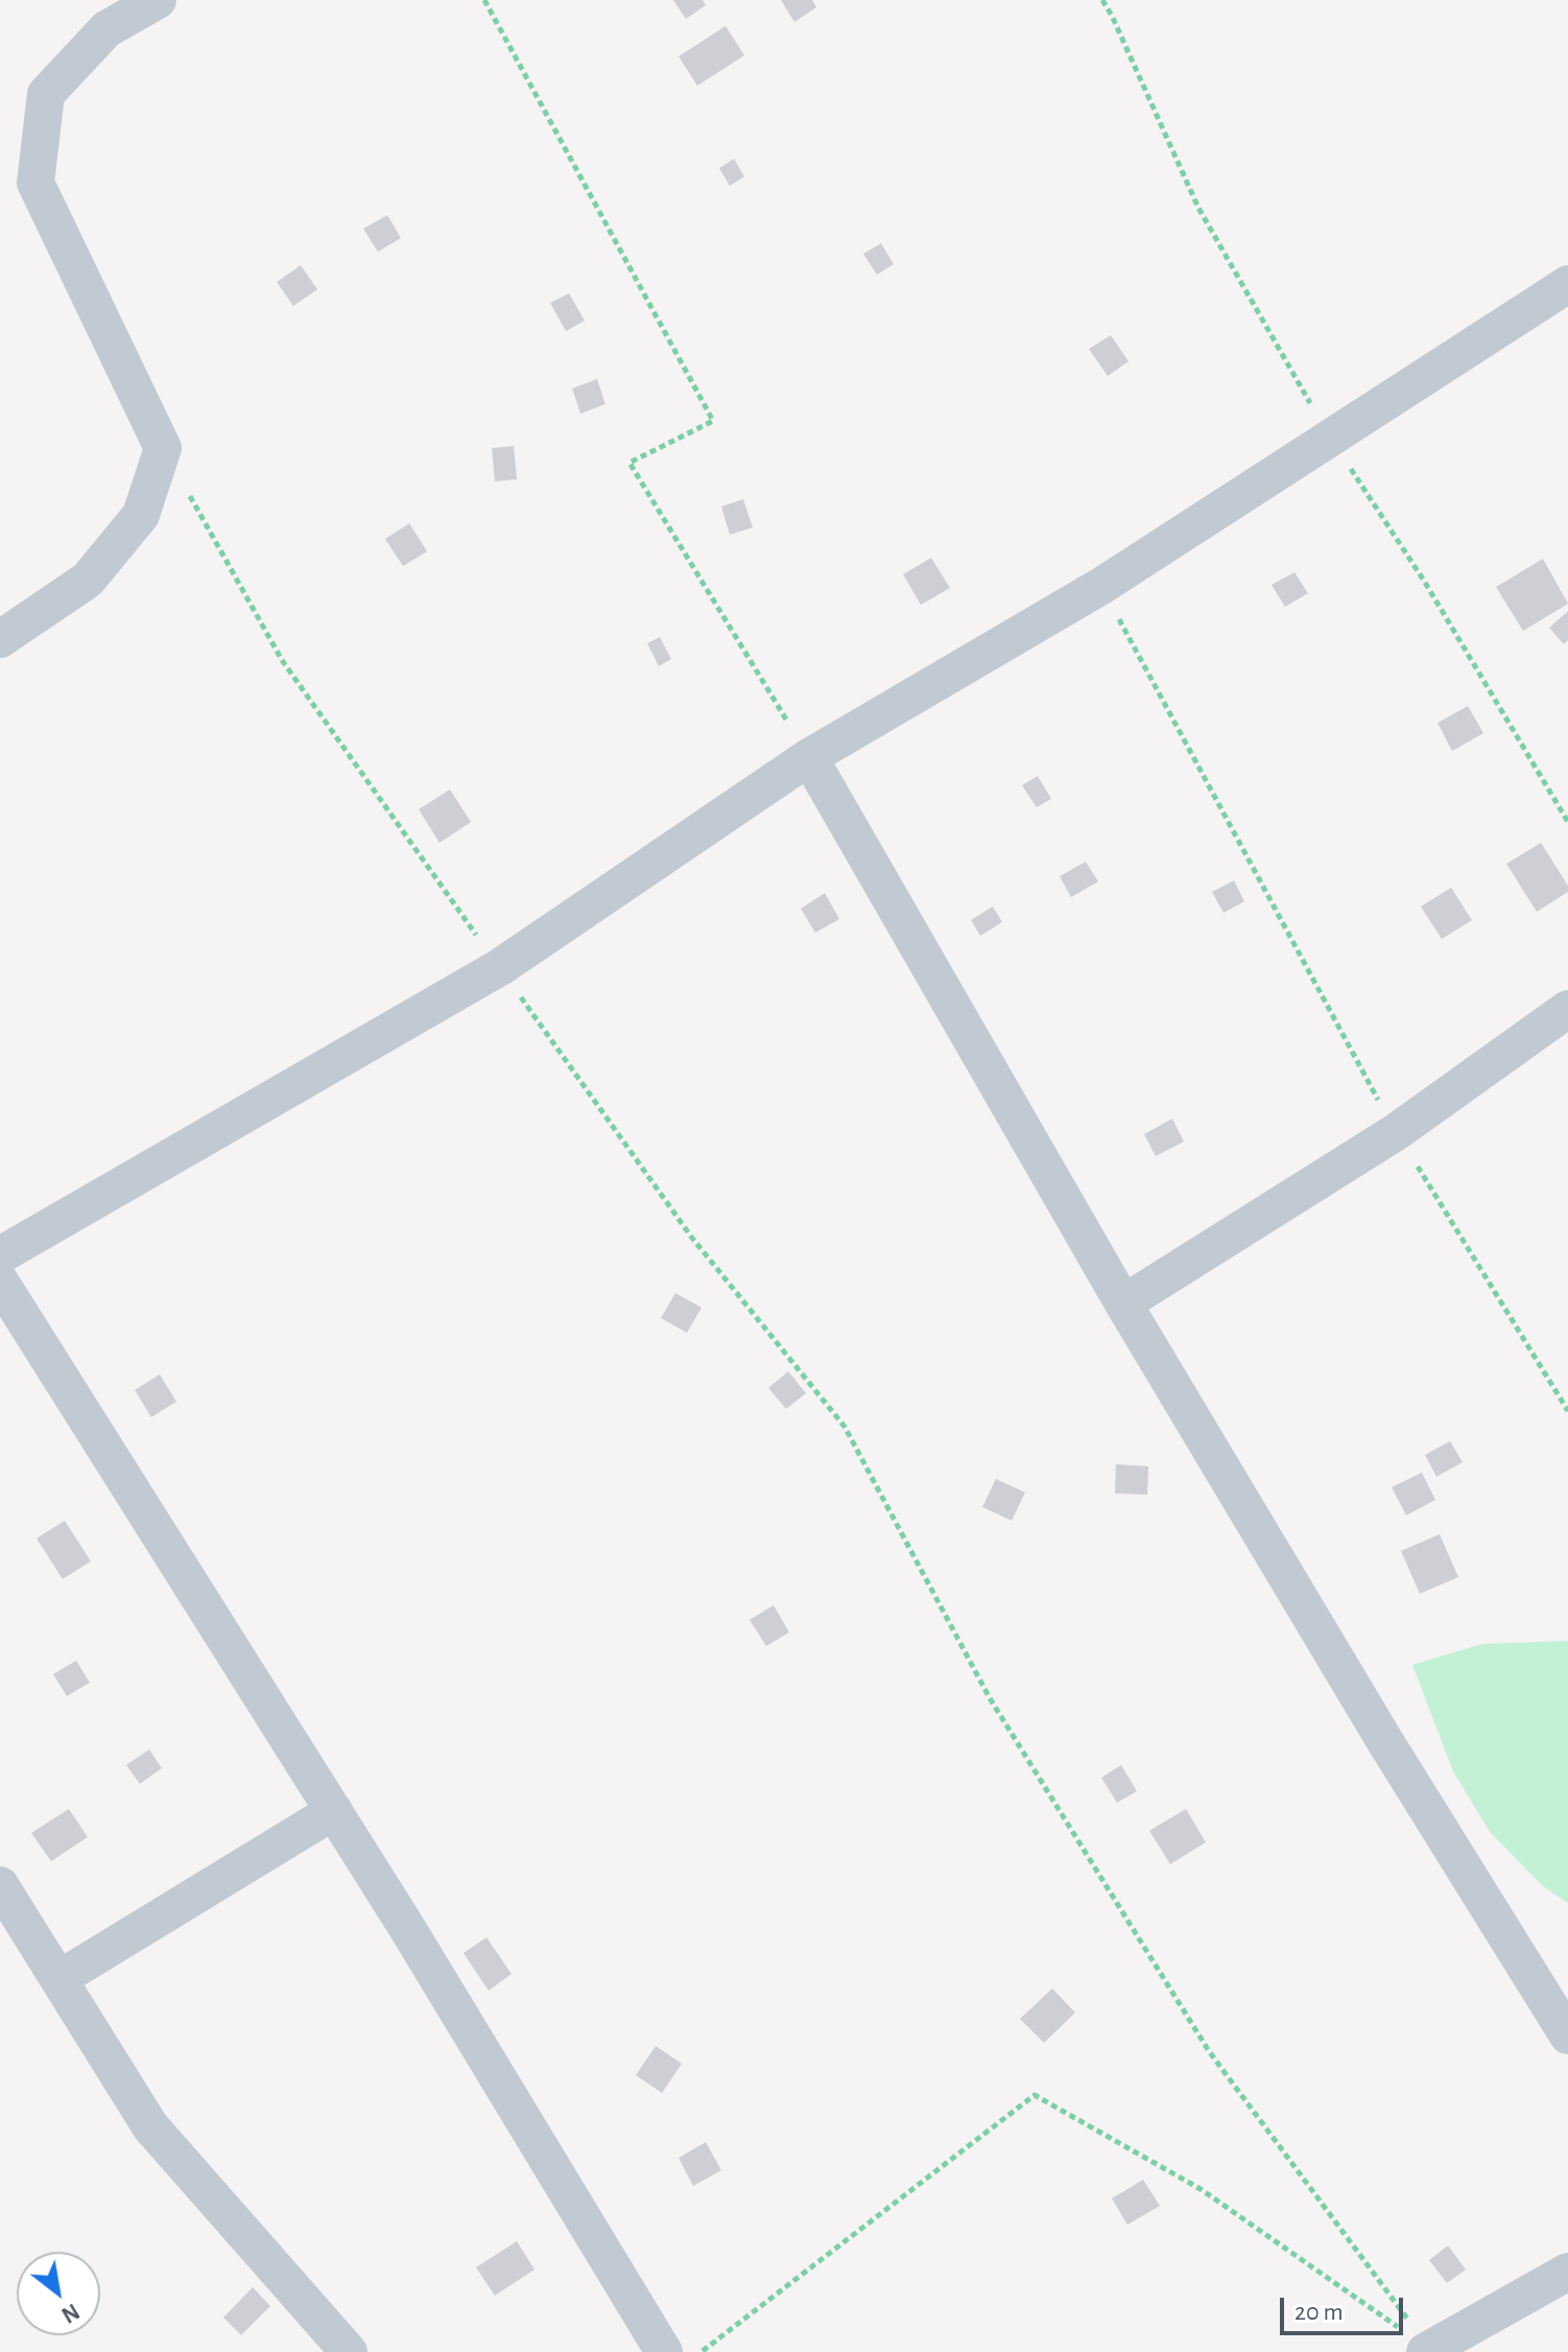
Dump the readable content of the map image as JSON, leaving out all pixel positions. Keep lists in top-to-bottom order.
{
  "scale_bar": "20 m",
  "north": "bottom right"
}
